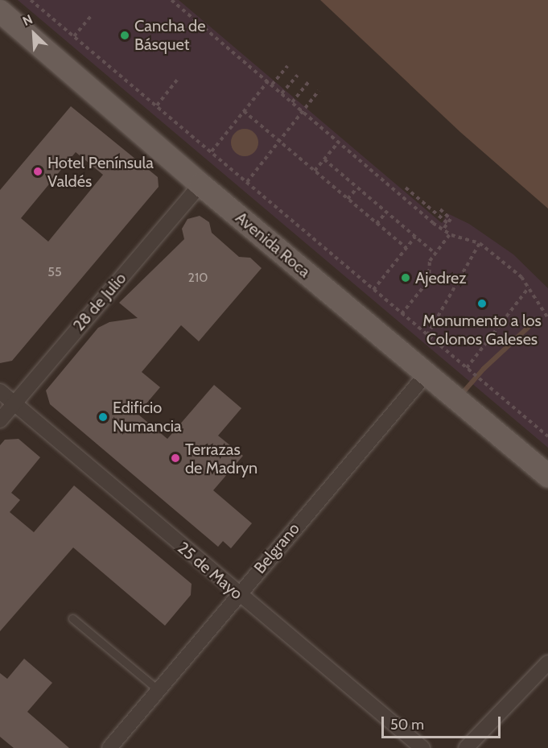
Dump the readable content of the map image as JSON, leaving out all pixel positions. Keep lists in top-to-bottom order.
{
  "streets": {
    "main road": ["Avenida Roca"],
    "street": ["28 de Julio", "Belgrano", "25 de Mayo"]
  },
  "crossings": [
    ["Avenida Roca", "28 de Julio"],
    ["Avenida Roca", "Belgrano"],
    ["28 de Julio", "25 de Mayo"],
    ["Belgrano", "25 de Mayo"]
  ],
  "places": [
    "Cancha de Básquet",
    "Hotel Península Valdés",
    "Ajedrez",
    "Monumento a los Colonos Galeses",
    "Edificio Numancia",
    "Terrazas de Madryn"
  ],
  "house_numbers": ["55", "210"],
  "scale_bar": "50 m",
  "north": "top left"
}
